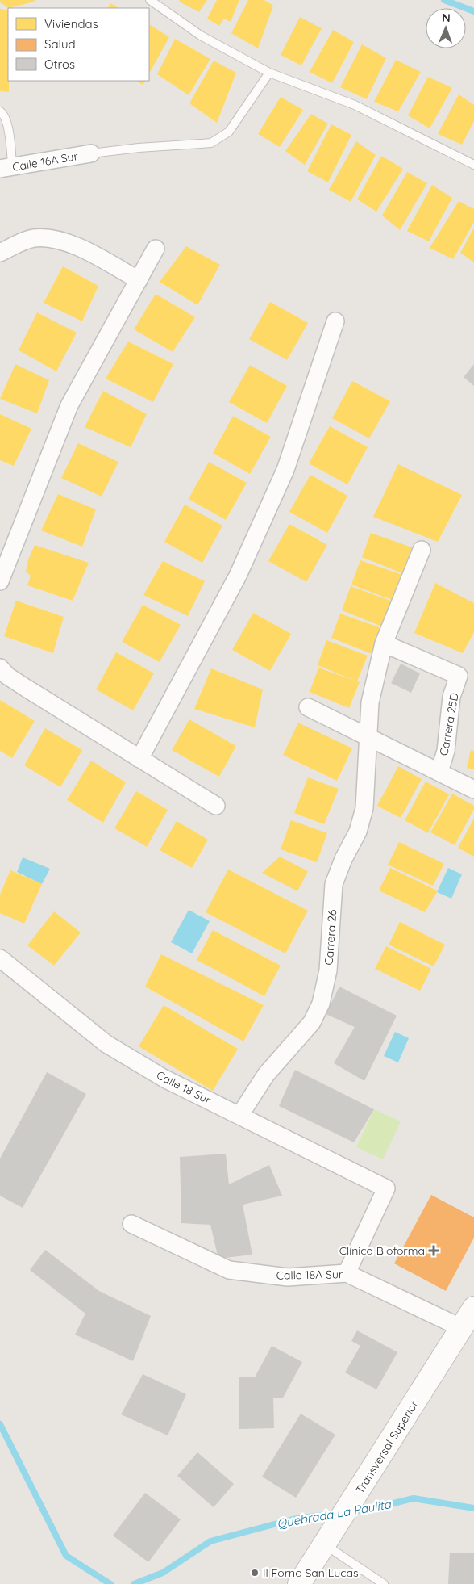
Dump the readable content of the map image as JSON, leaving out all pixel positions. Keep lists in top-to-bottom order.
{
  "streets": {
    "main road": ["Transversal Superior"],
    "street": [
      "Calle 16A Sur",
      "Carrera 25D",
      "Carrera 26",
      "Calle 18 Sur",
      "Calle 18A Sur"
    ]
  },
  "crossings": [
    ["Carrera 25D", "Carrera 26"],
    ["Carrera 26", "Calle 18 Sur"],
    ["Calle 18 Sur", "Calle 18A Sur"],
    ["Calle 18A Sur", "Transversal Superior"]
  ],
  "water": ["Quebrada La Paulita"],
  "places": {
    "health": ["Clínica Bioforma"],
    "other": ["Il Forno San Lucas"]
  },
  "legend": ["Viviendas", "Salud", "Otros"],
  "north": "top"
}
